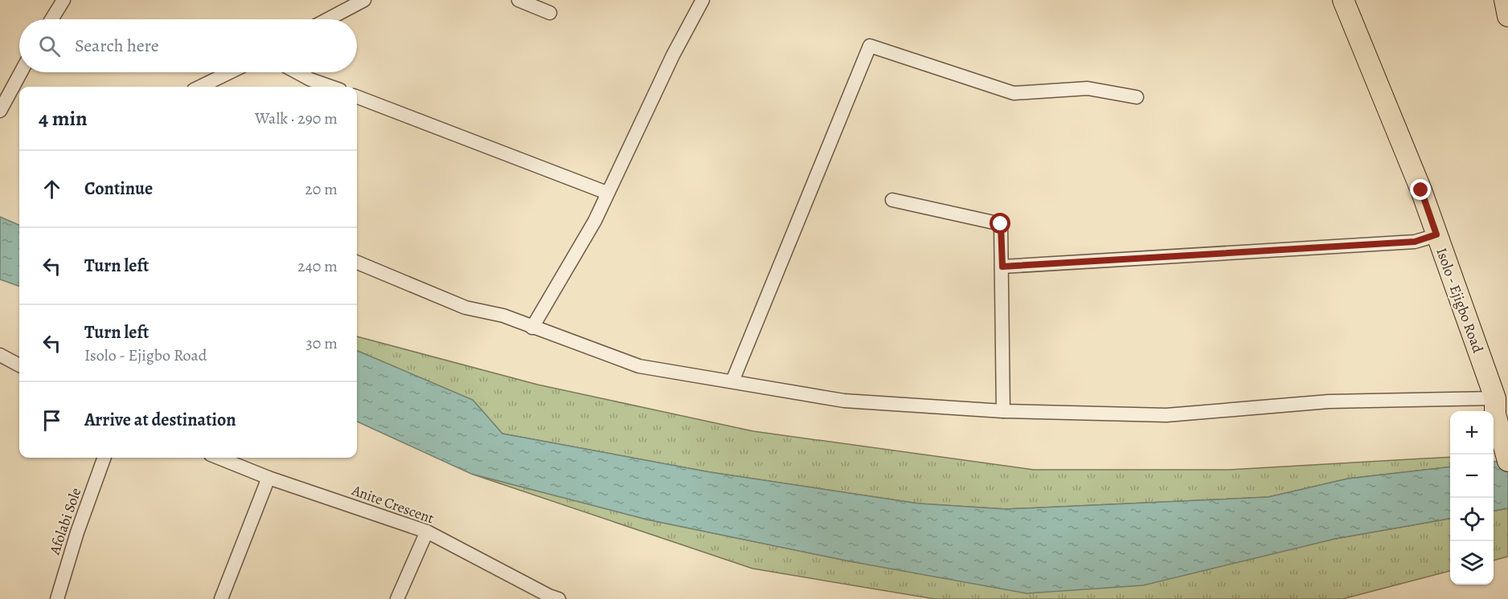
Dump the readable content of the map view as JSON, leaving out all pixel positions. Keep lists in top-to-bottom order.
{
  "streets": {
    "main road": ["Isolo - Ejigbo Road"],
    "street": ["Anite Crescent", "Afolabi Sole"]
  },
  "page": {
    "search": "Search here",
    "heading": ["4 min", "Walk · 290 m"],
    "list": [
      ["Continue", "20 m"],
      ["Turn left", "240 m"],
      ["Turn left", "Isolo - Ejigbo Road", "30 m"],
      "Arrive at destination"
    ],
    "map_buttons": ["+", "−"]
  }
}
